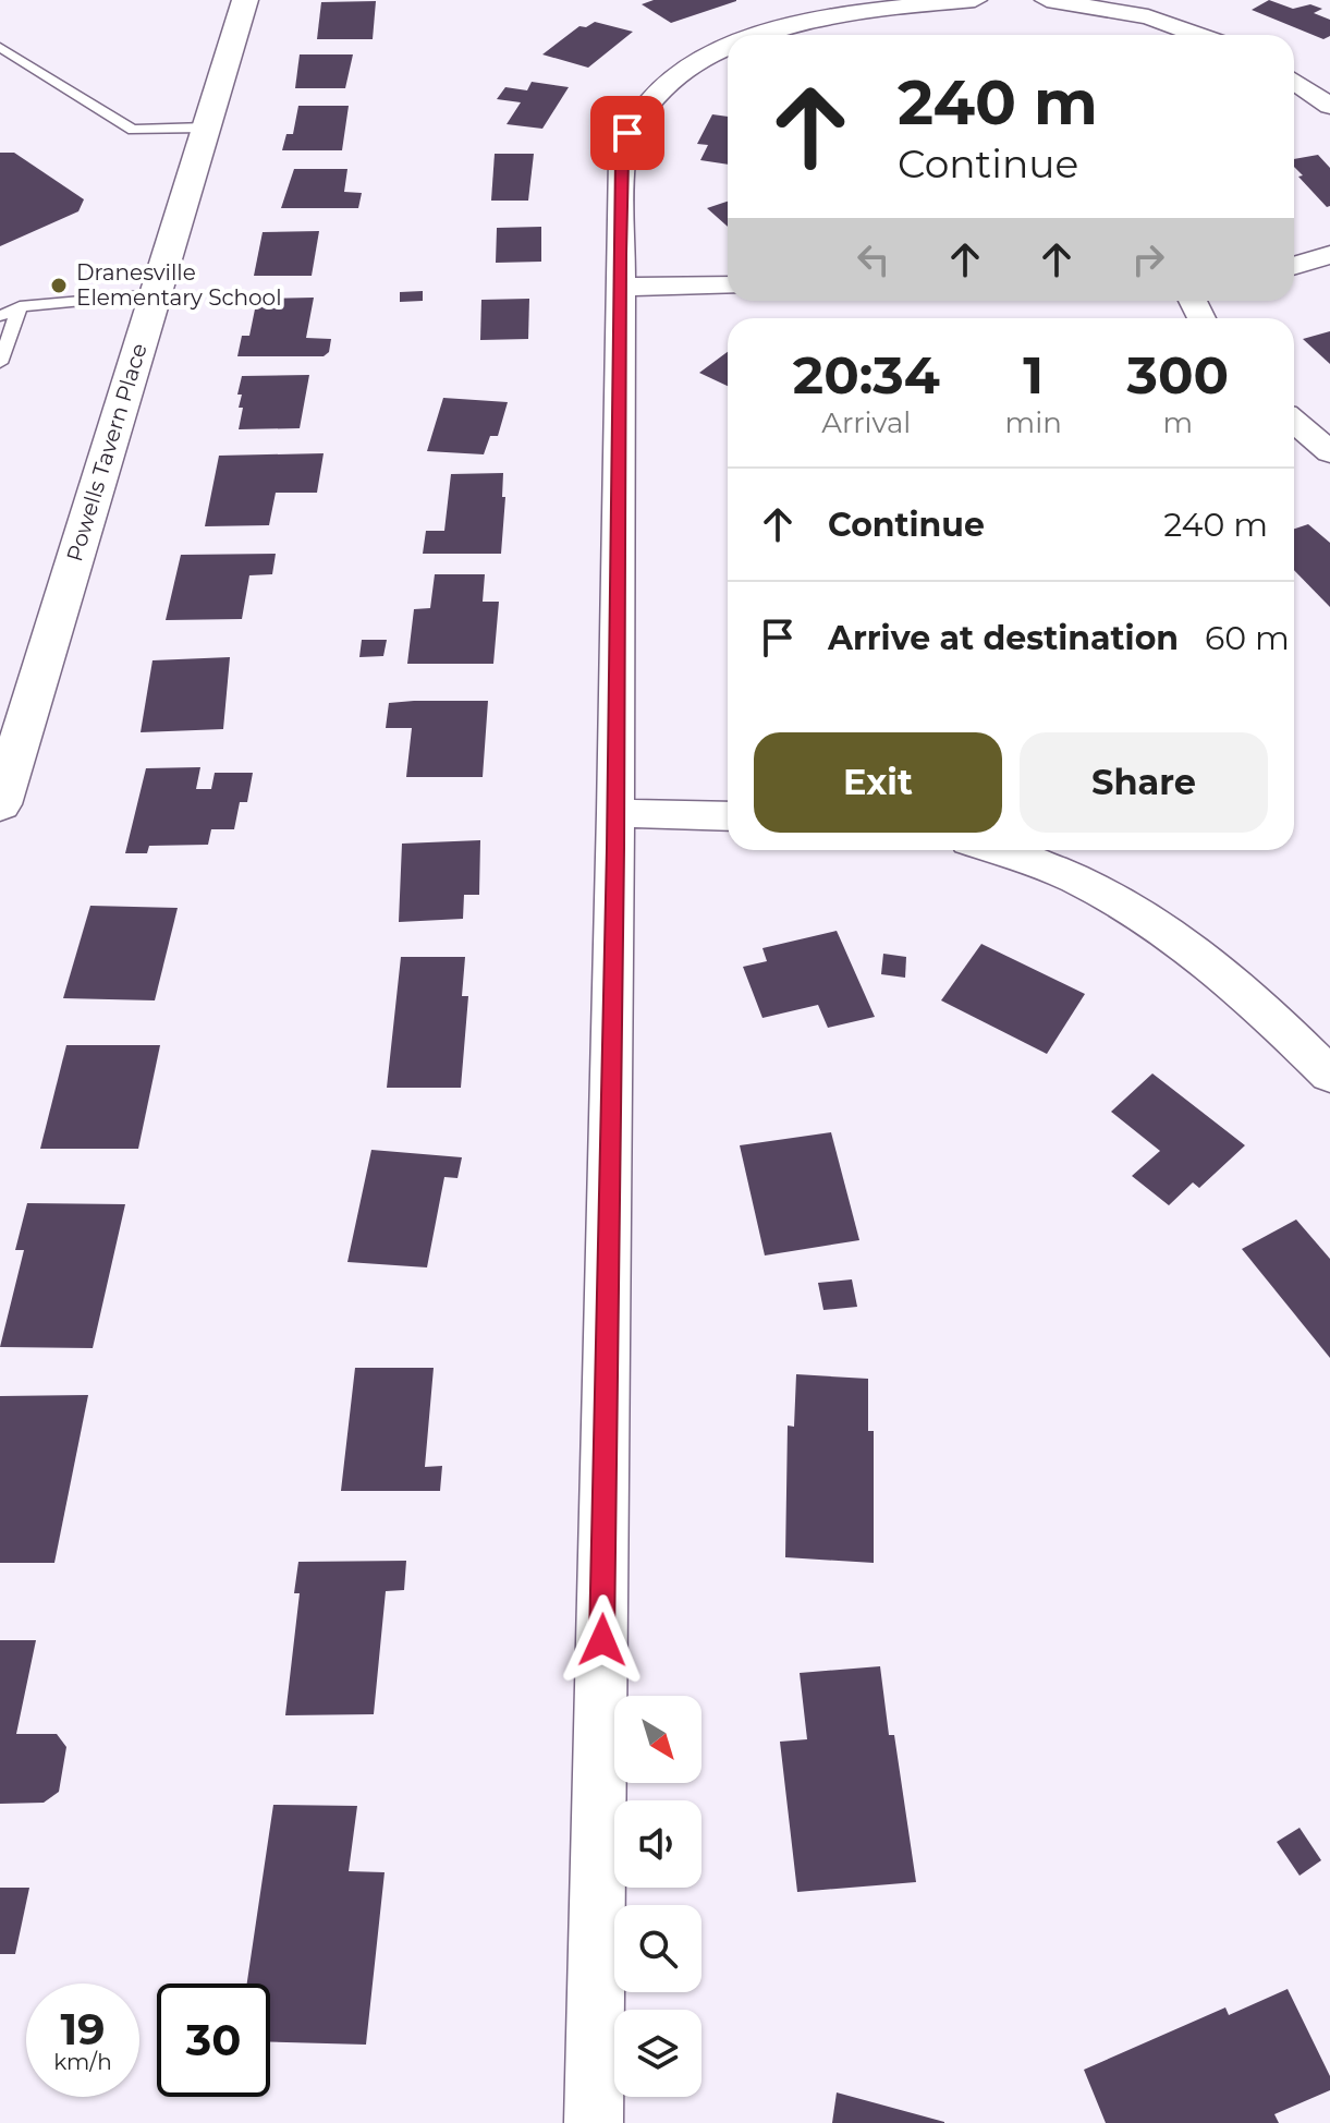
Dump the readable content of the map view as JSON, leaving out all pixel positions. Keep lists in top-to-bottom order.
{
  "streets": {
    "street": ["Powells Tavern Place"]
  },
  "places": ["Dranesville Elementary School"],
  "north": "bottom right",
  "page": {
    "turn": ["240 m", "Continue"],
    "eta": [
      "20:34",
      "Arrival",
      "1",
      "min",
      "300",
      "m"
    ],
    "list": [
      {
        "name": "Continue",
        "value": "240 m"
      },
      {
        "name": "Arrive at destination",
        "value": "60 m"
      }
    ],
    "buttons": ["Exit", "Share"],
    "speed": "19 km/h",
    "limit": "30"
  }
}
